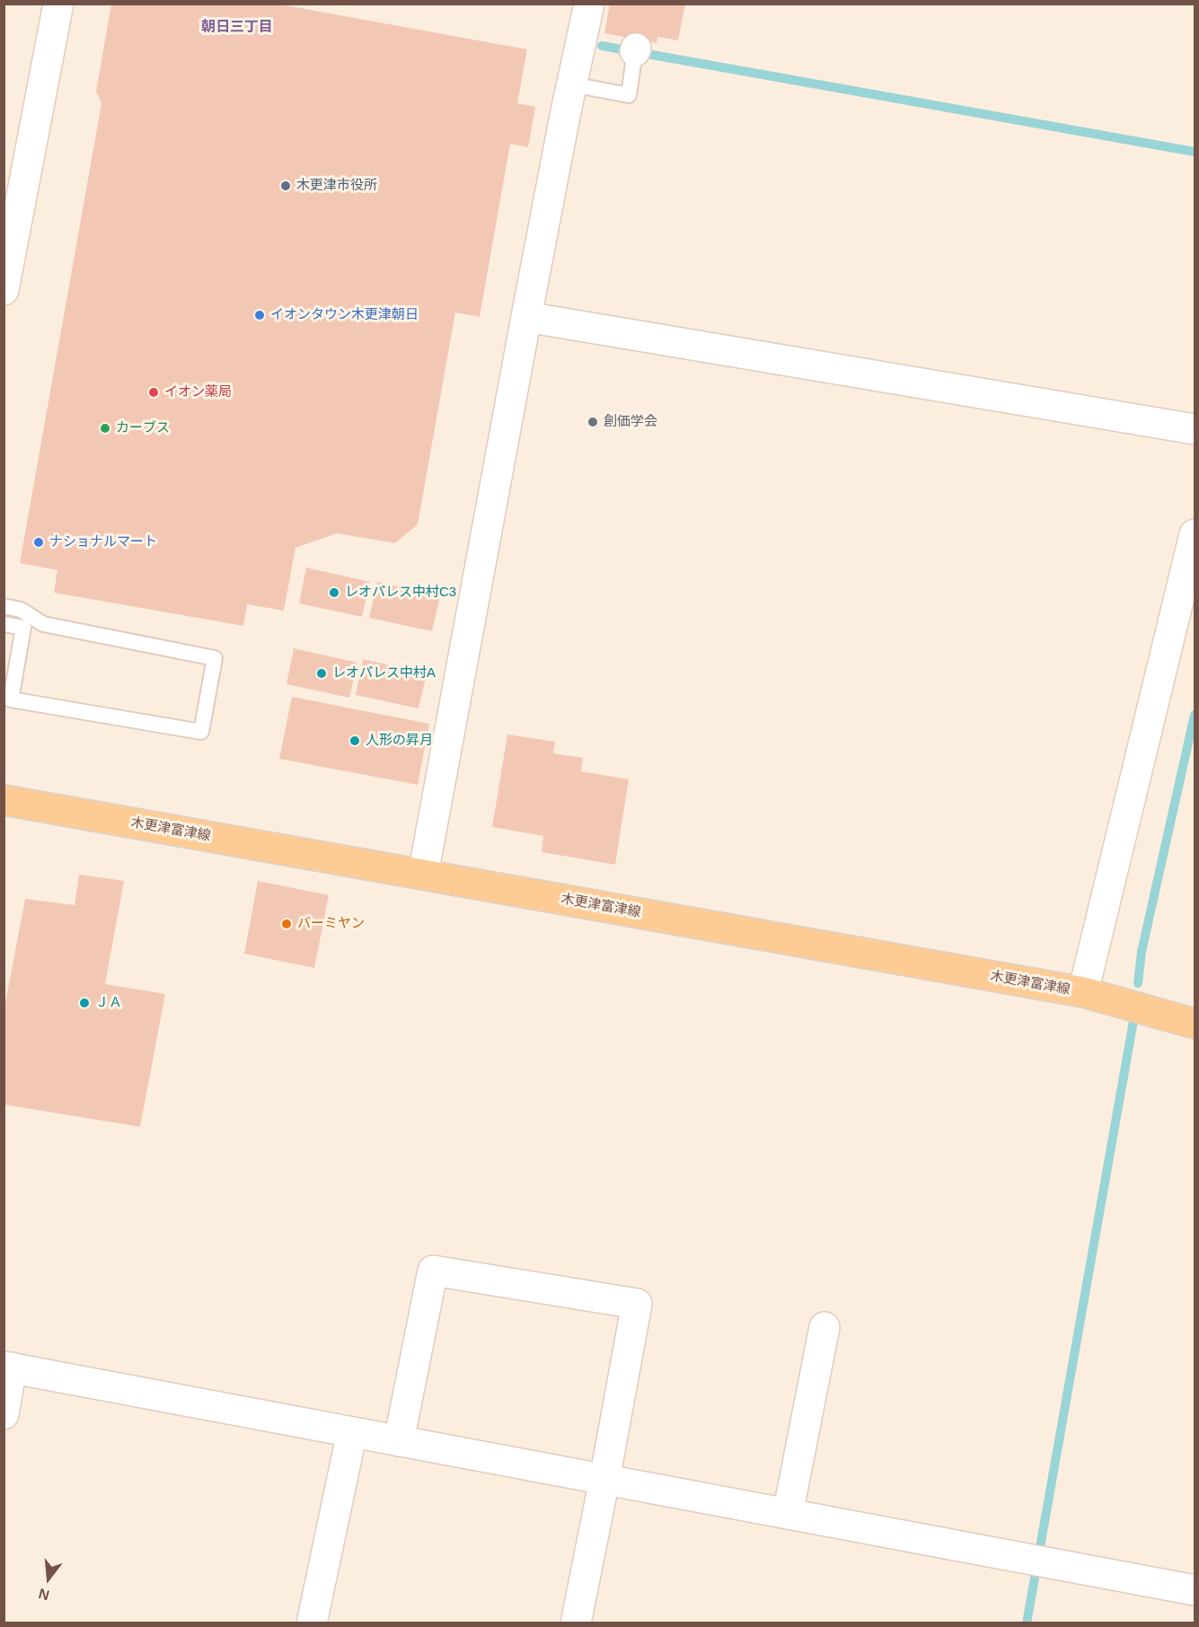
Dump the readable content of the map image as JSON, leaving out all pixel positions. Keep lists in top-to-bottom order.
{
  "streets": {
    "main road": ["木更津富津線"]
  },
  "districts": ["朝日三丁目"],
  "places": [
    "木更津市役所",
    "イオンタウン木更津朝日",
    "イオン薬局",
    "創価学会",
    "カーブス",
    "ナショナルマート",
    "レオパレス中村C3",
    "レオパレス中村A",
    "人形の昇月",
    "バーミヤン",
    "ＪＡ"
  ],
  "north": "bottom"
}
